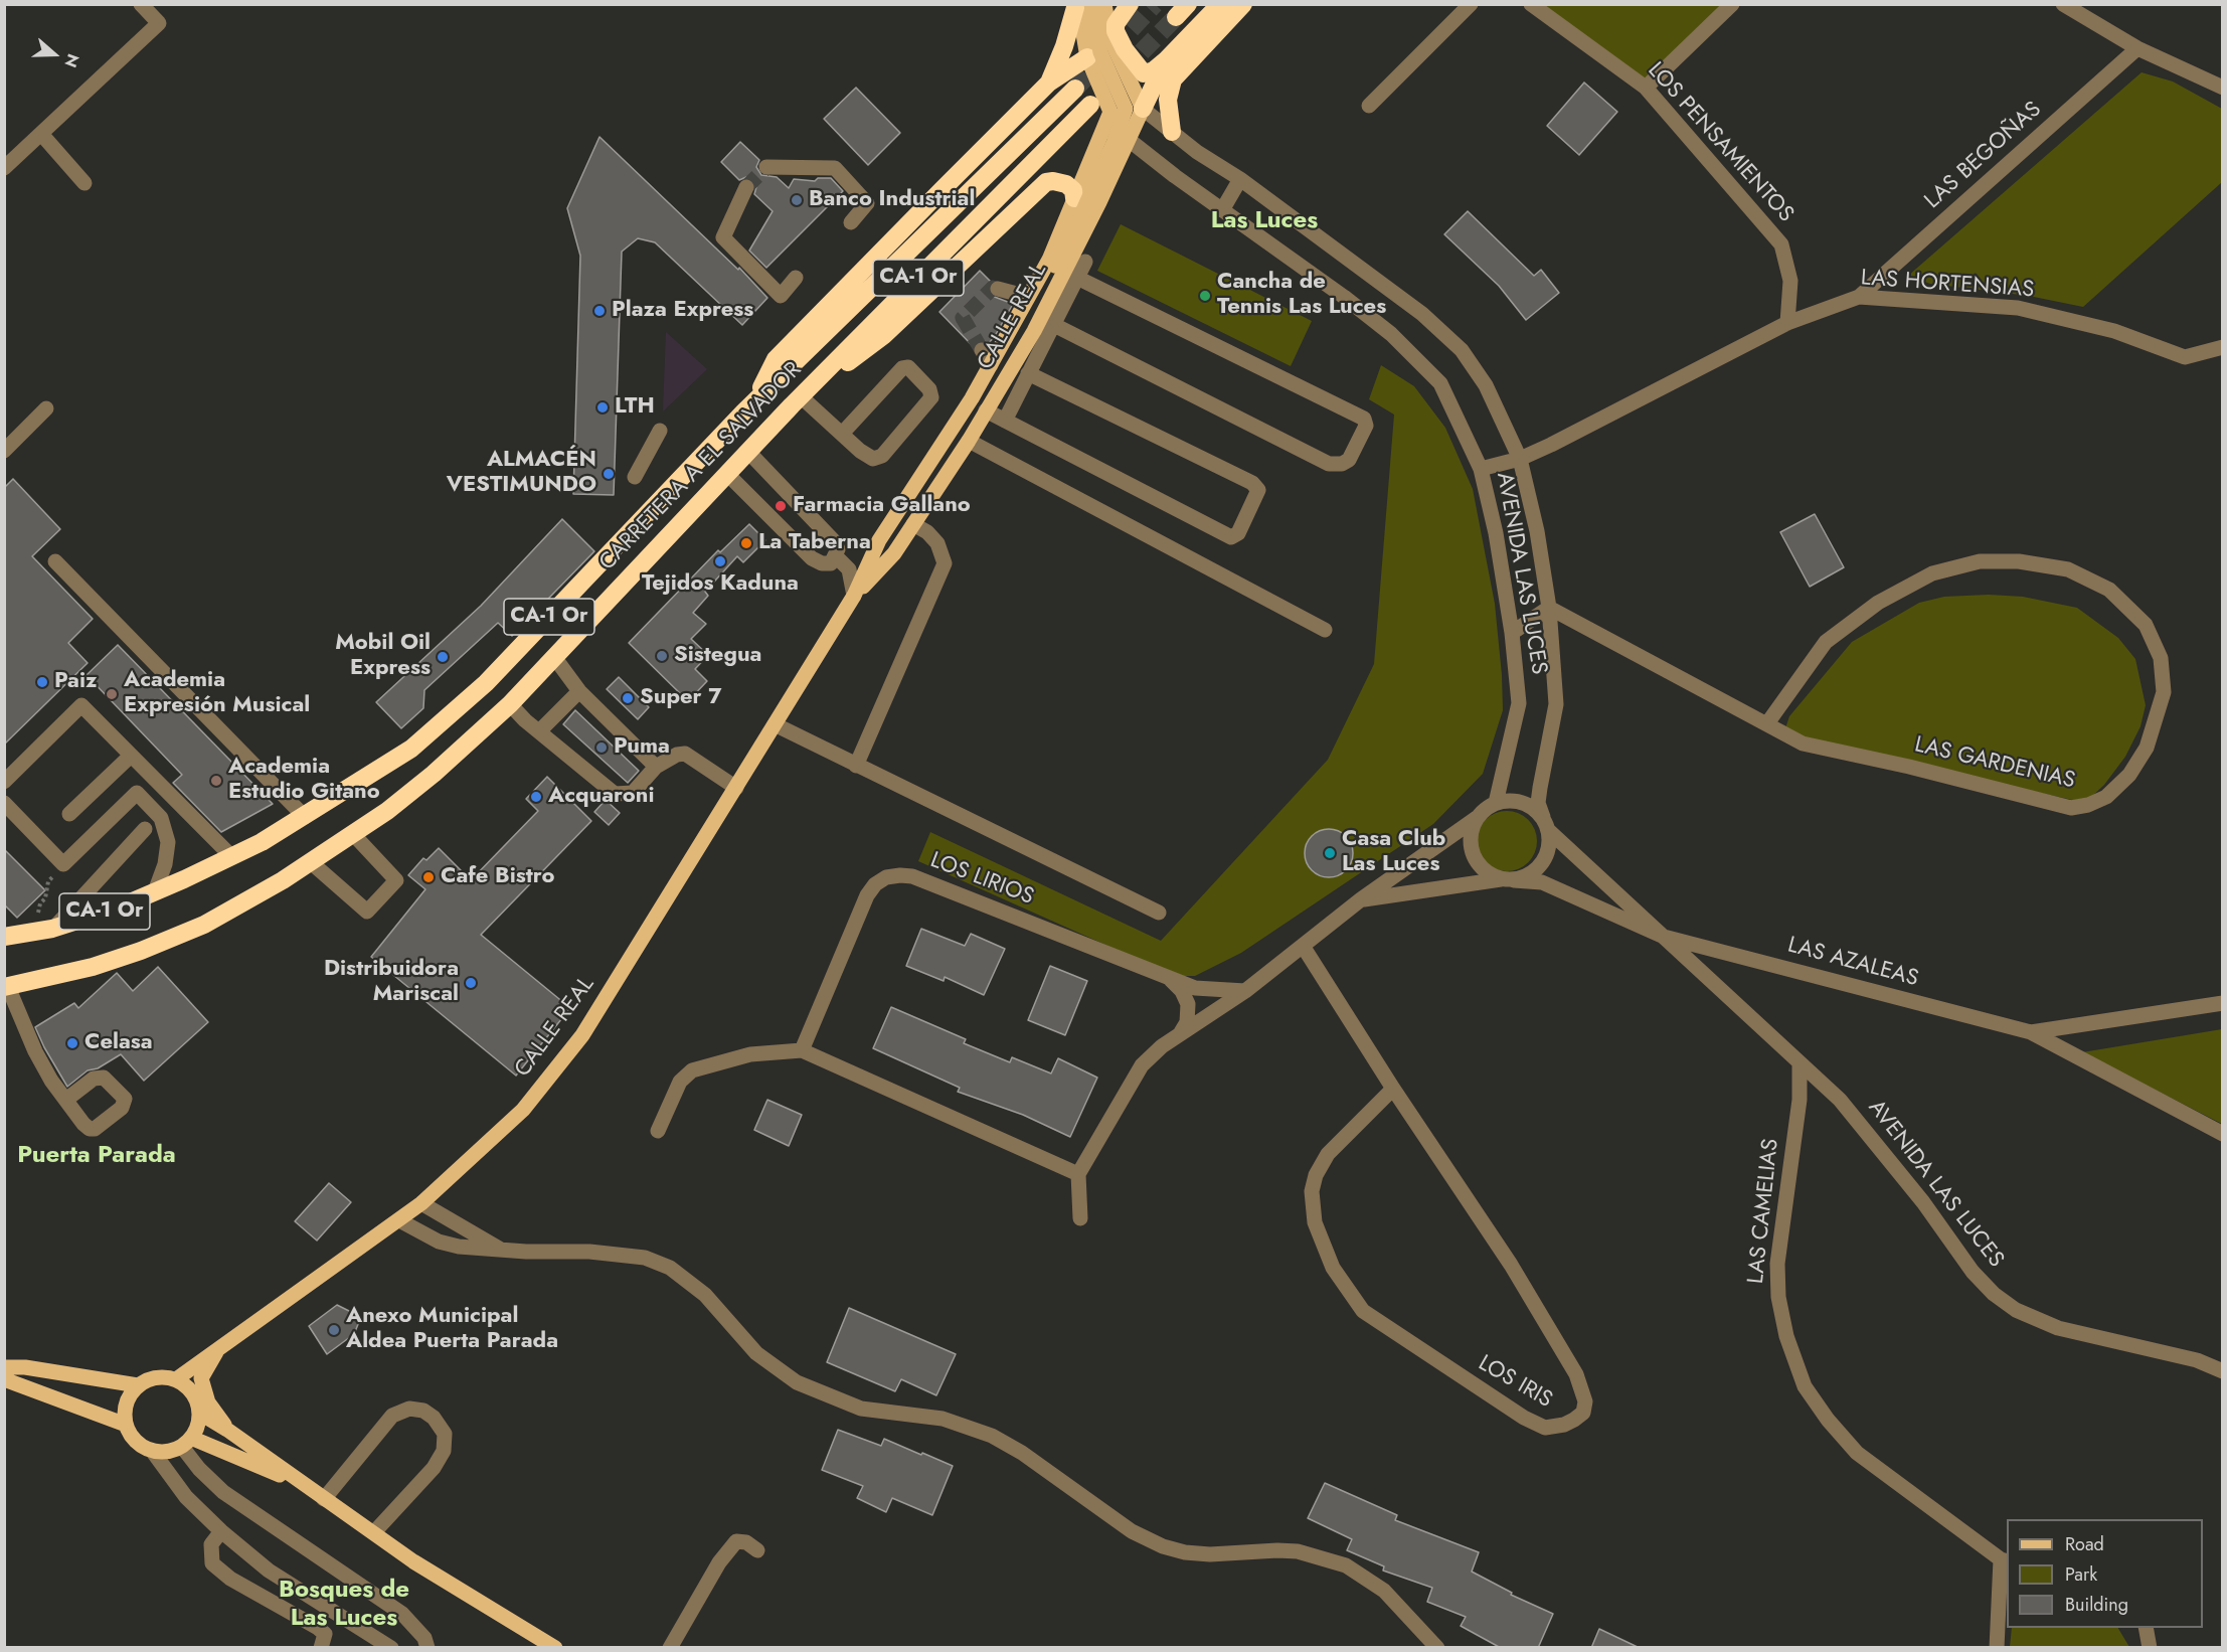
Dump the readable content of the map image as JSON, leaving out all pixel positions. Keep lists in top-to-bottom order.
{
  "streets": {
    "highway": ["CA-1 Or", "CARRETERA A EL SALVADOR"],
    "main road": ["CALLE REAL"],
    "street": [
      "LOS PENSAMIENTOS",
      "LAS BEGOÑAS",
      "LAS HORTENSIAS",
      "AVENIDA LAS LUCES",
      "LAS GARDENIAS",
      "LOS LIRIOS",
      "LAS AZALEAS",
      "LAS CAMELIAS",
      "LOS IRIS"
    ]
  },
  "crossings": [
    ["LOS PENSAMIENTOS", "LAS HORTENSIAS"],
    ["LAS BEGOÑAS", "LAS HORTENSIAS"],
    ["LAS HORTENSIAS", "AVENIDA LAS LUCES"],
    ["CALLE REAL", "CARRETERA A EL SALVADOR"],
    ["CALLE REAL", "AVENIDA LAS LUCES"],
    ["AVENIDA LAS LUCES", "LAS GARDENIAS"],
    ["AVENIDA LAS LUCES", "LAS AZALEAS"],
    ["AVENIDA LAS LUCES", "LAS CAMELIAS"]
  ],
  "districts": ["Las Luces", "Puerta Parada", "Bosques de Las Luces"],
  "places": [
    "Banco Industrial",
    "Cancha de Tennis Las Luces",
    "Plaza Express",
    "LTH",
    "ALMACÉN VESTIMUNDO",
    "Farmacia Gallano",
    "La Taberna",
    "Tejidos Kaduna",
    "Sistegua",
    "Mobil Oil Express",
    "Paiz",
    "Academia Expresión Musical",
    "Super 7",
    "Puma",
    "Academia Estudio Gitano",
    "Acquaroni",
    "Casa Club Las Luces",
    "Cafe Bistro",
    "Distribuidora Mariscal",
    "Celasa",
    "Anexo Municipal Aldea Puerta Parada"
  ],
  "legend": ["Road", "Park", "Building"],
  "north": "right"
}
